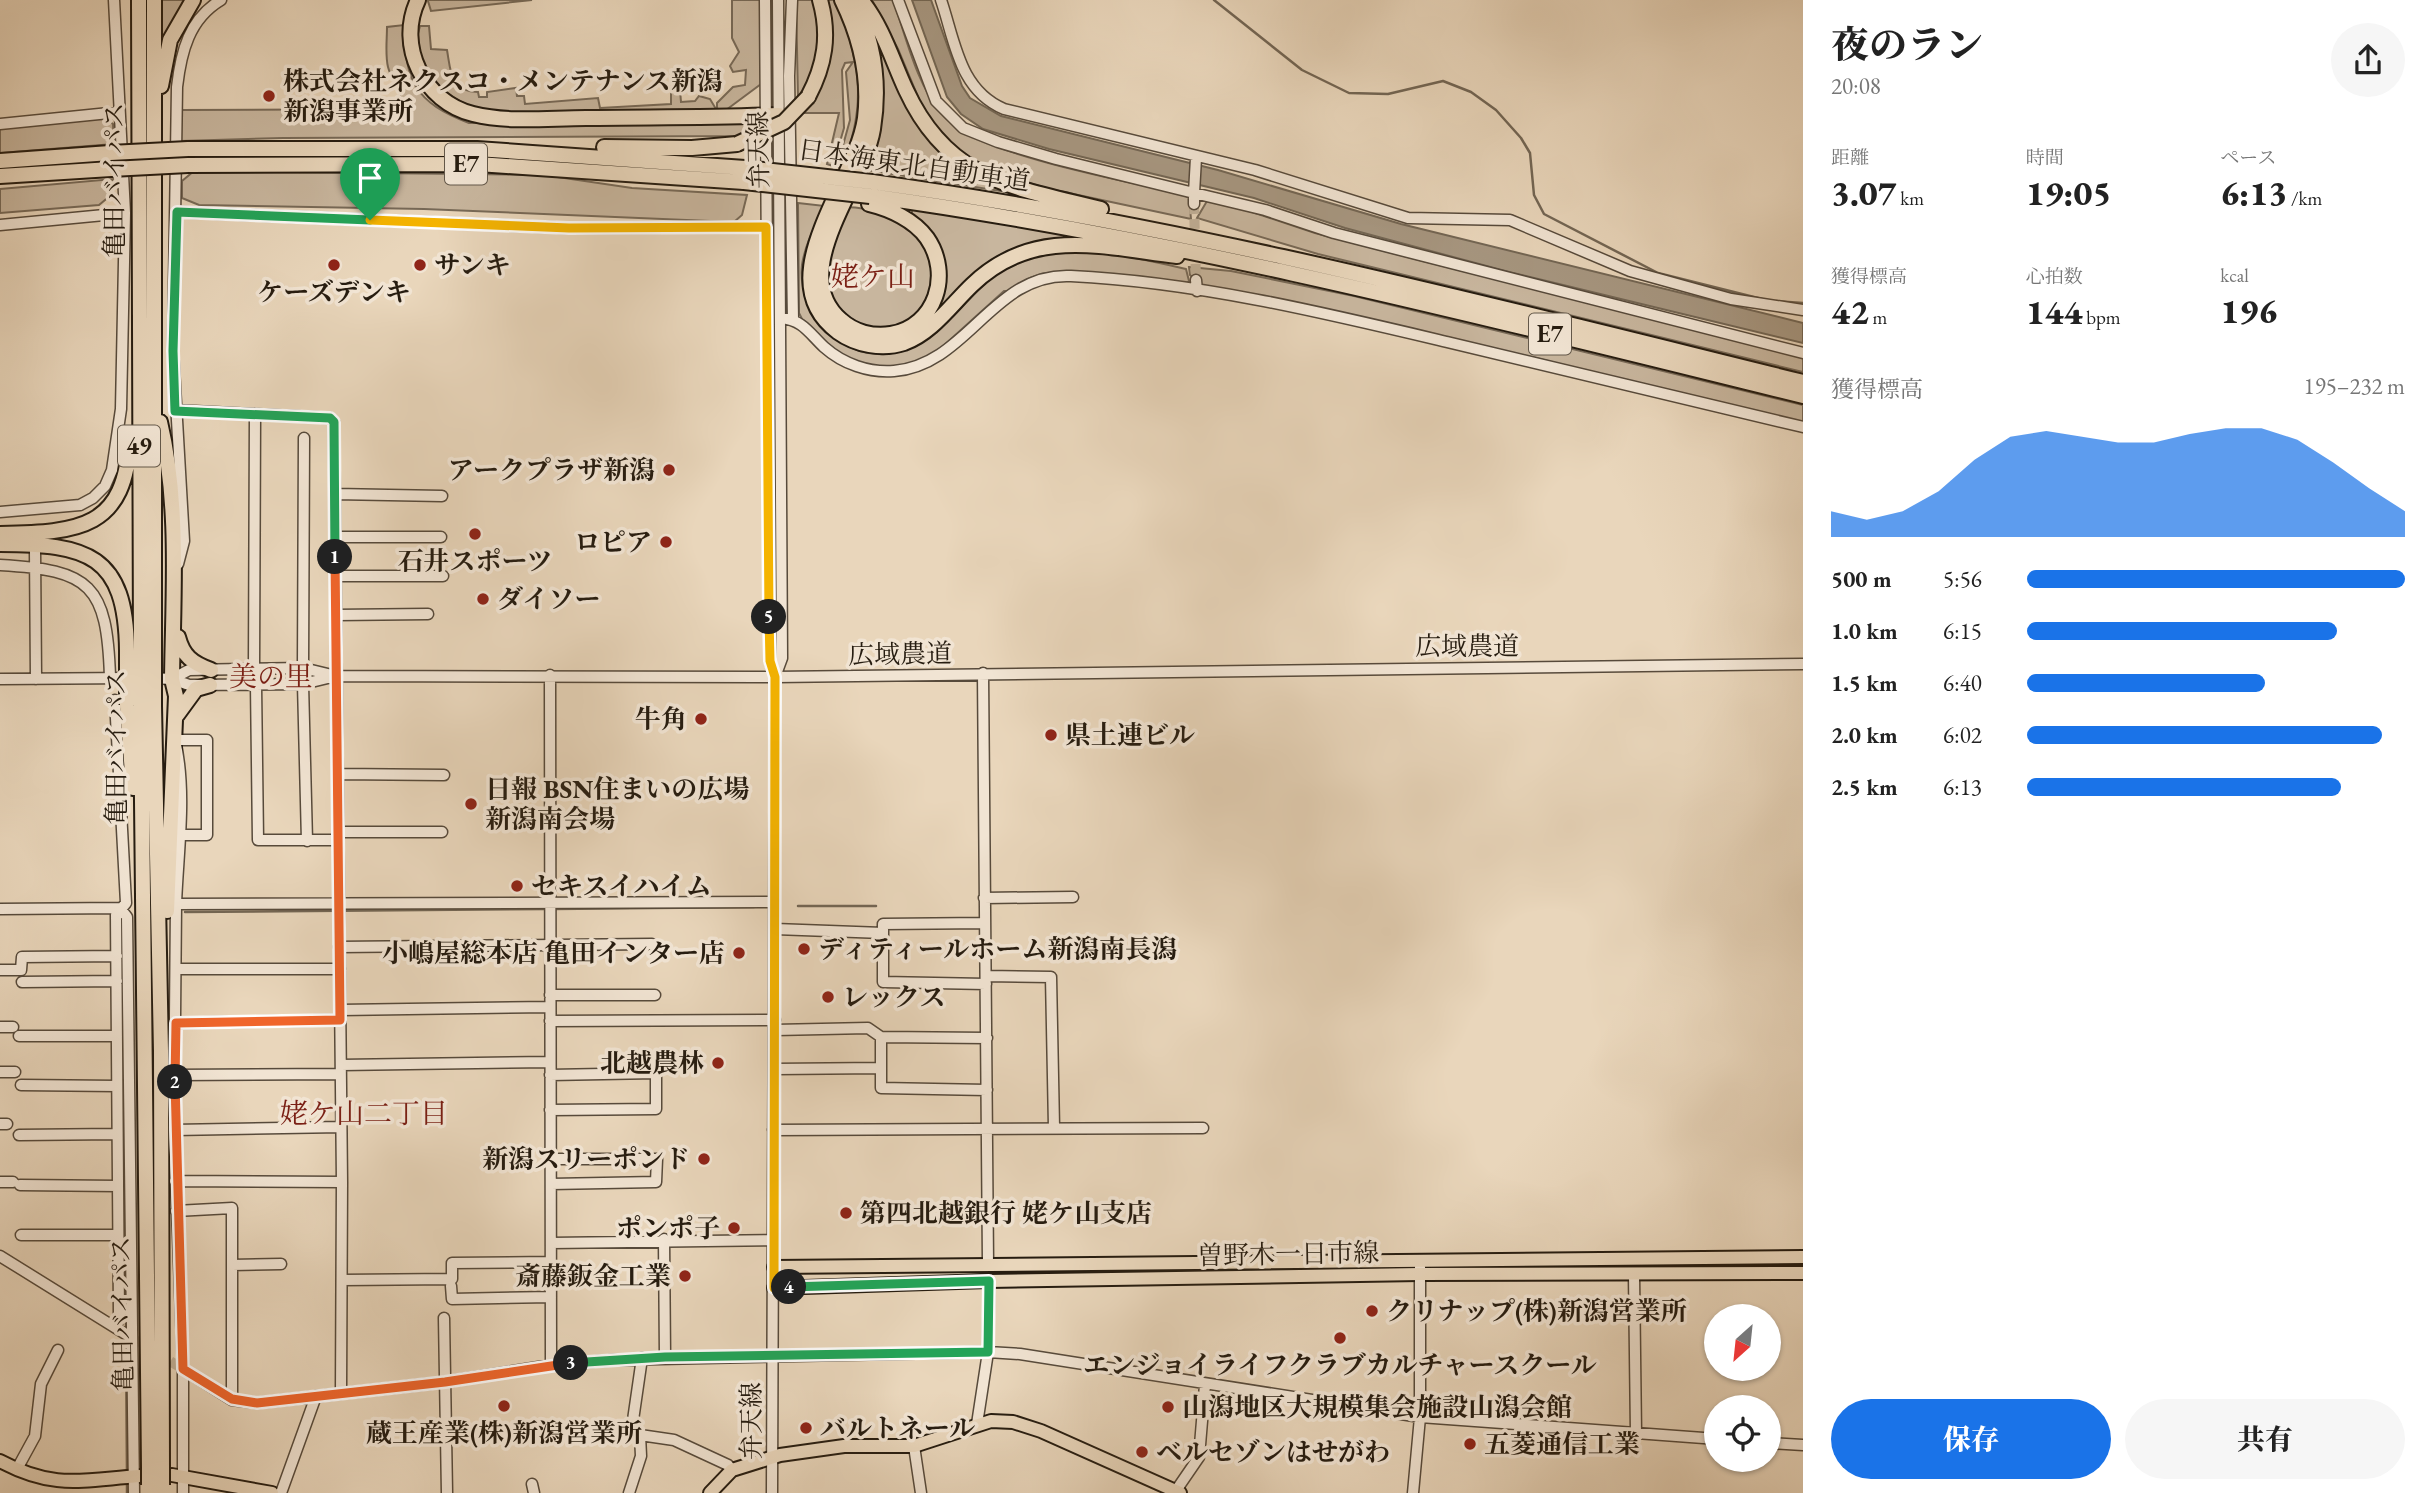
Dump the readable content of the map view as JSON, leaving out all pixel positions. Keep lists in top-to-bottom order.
{
  "streets": {
    "highway": [
      "E7",
      "日本海東北自動車道",
      "亀田バイパス",
      "49"
    ],
    "main road": ["曽野木一日市線"],
    "street": ["弁天線", "広域農道"]
  },
  "crossings": [
    ["弁天線", "広域農道"],
    ["弁天線", "曽野木一日市線"],
    ["E7", "日本海東北自動車道"]
  ],
  "districts": ["姥ケ山", "美の里", "姥ケ山二丁目"],
  "places": [
    "株式会社ネクスコ・メンテナンス新潟 新潟事業所",
    "ケーズデンキ",
    "サンキ",
    "アークプラザ新潟",
    "石井スポーツ",
    "ロピア",
    "ダイソー",
    "牛角",
    "県土連ビル",
    "日報 BSN住まいの広場 新潟南会場",
    "セキスイハイム",
    "ディティールホーム新潟南長潟",
    "小嶋屋総本店 亀田インター店",
    "レックス",
    "北越農林",
    "新潟スリーポンド",
    "第四北越銀行 姥ケ山支店",
    "ポンポ子",
    "斎藤鈑金工業",
    "クリナップ(株)新潟営業所",
    "エンジョイライフクラブカルチャースクール",
    "蔵王産業(株)新潟営業所",
    "山潟地区大規模集会施設山潟会館",
    "バルトネール",
    "五菱通信工業",
    "ベルセゾンはせがわ"
  ],
  "north": "bottom left",
  "page": {
    "heading": ["夜のラン", "20:08"],
    "stats": [
      ["距離", "3.07 km"],
      ["時間", "19:05"],
      ["ペース", "6:13 /km"],
      ["獲得標高", "42 m"],
      ["心拍数", "144 bpm"],
      ["kcal", "196"]
    ],
    "chart": ["獲得標高", "195–232 m"],
    "pins": [
      "1",
      "5",
      "2",
      "4",
      "3"
    ],
    "list": [
      {
        "name": "500 m",
        "note": "5:56"
      },
      {
        "name": "1.0 km",
        "note": "6:15"
      },
      {
        "name": "1.5 km",
        "note": "6:40"
      },
      {
        "name": "2.0 km",
        "note": "6:02"
      },
      {
        "name": "2.5 km",
        "note": "6:13"
      }
    ],
    "buttons": ["保存", "共有"]
  }
}
